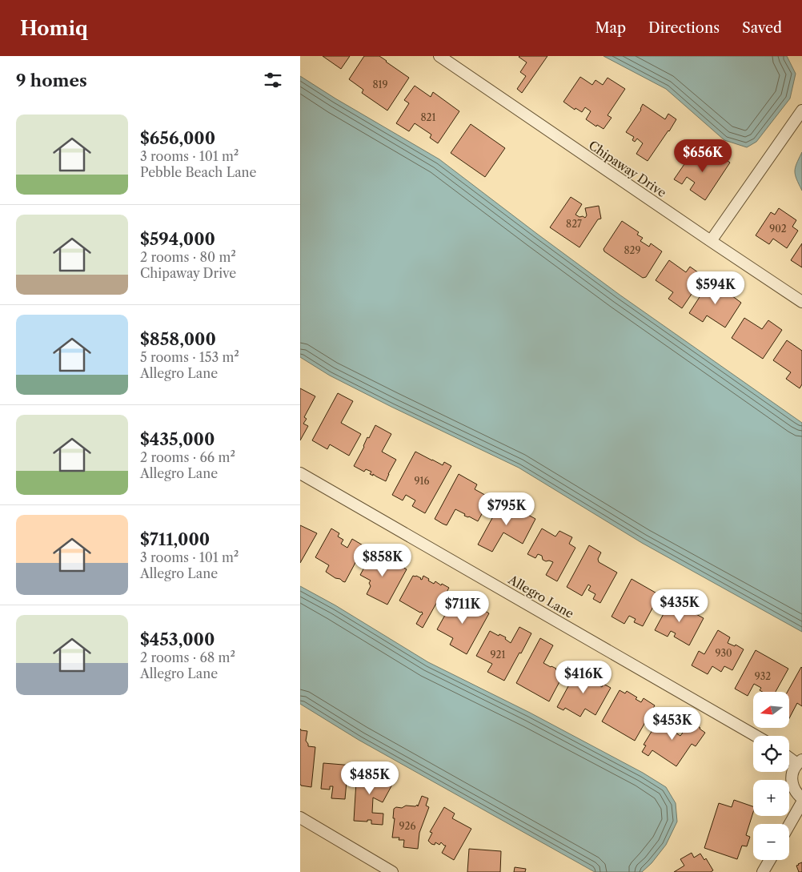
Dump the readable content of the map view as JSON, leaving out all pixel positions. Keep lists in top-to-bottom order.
{
  "streets": {
    "street": ["Chipaway Drive", "Allegro Lane"]
  },
  "house_numbers": [
    "819",
    "821",
    "827",
    "902",
    "829",
    "916",
    "930",
    "921",
    "932",
    "926"
  ],
  "north": "left",
  "page": {
    "header": "Homiq",
    "nav": ["Map", "Directions", "Saved"],
    "heading": "9 homes",
    "list": [
      {
        "name": "$656,000",
        "note": "3 rooms · 101 m² · Pebble Beach Lane"
      },
      {
        "name": "$594,000",
        "note": "2 rooms · 80 m² · Chipaway Drive"
      },
      {
        "name": "$858,000",
        "note": "5 rooms · 153 m² · Allegro Lane"
      },
      {
        "name": "$435,000",
        "note": "2 rooms · 66 m² · Allegro Lane"
      },
      {
        "name": "$711,000",
        "note": "3 rooms · 101 m² · Allegro Lane"
      },
      {
        "name": "$453,000",
        "note": "2 rooms · 68 m² · Allegro Lane"
      }
    ],
    "price": [
      "$656K",
      "$594K",
      "$795K",
      "$858K",
      "$435K",
      "$711K",
      "$416K",
      "$453K",
      "$485K"
    ],
    "map_buttons": ["+", "−"]
  }
}
